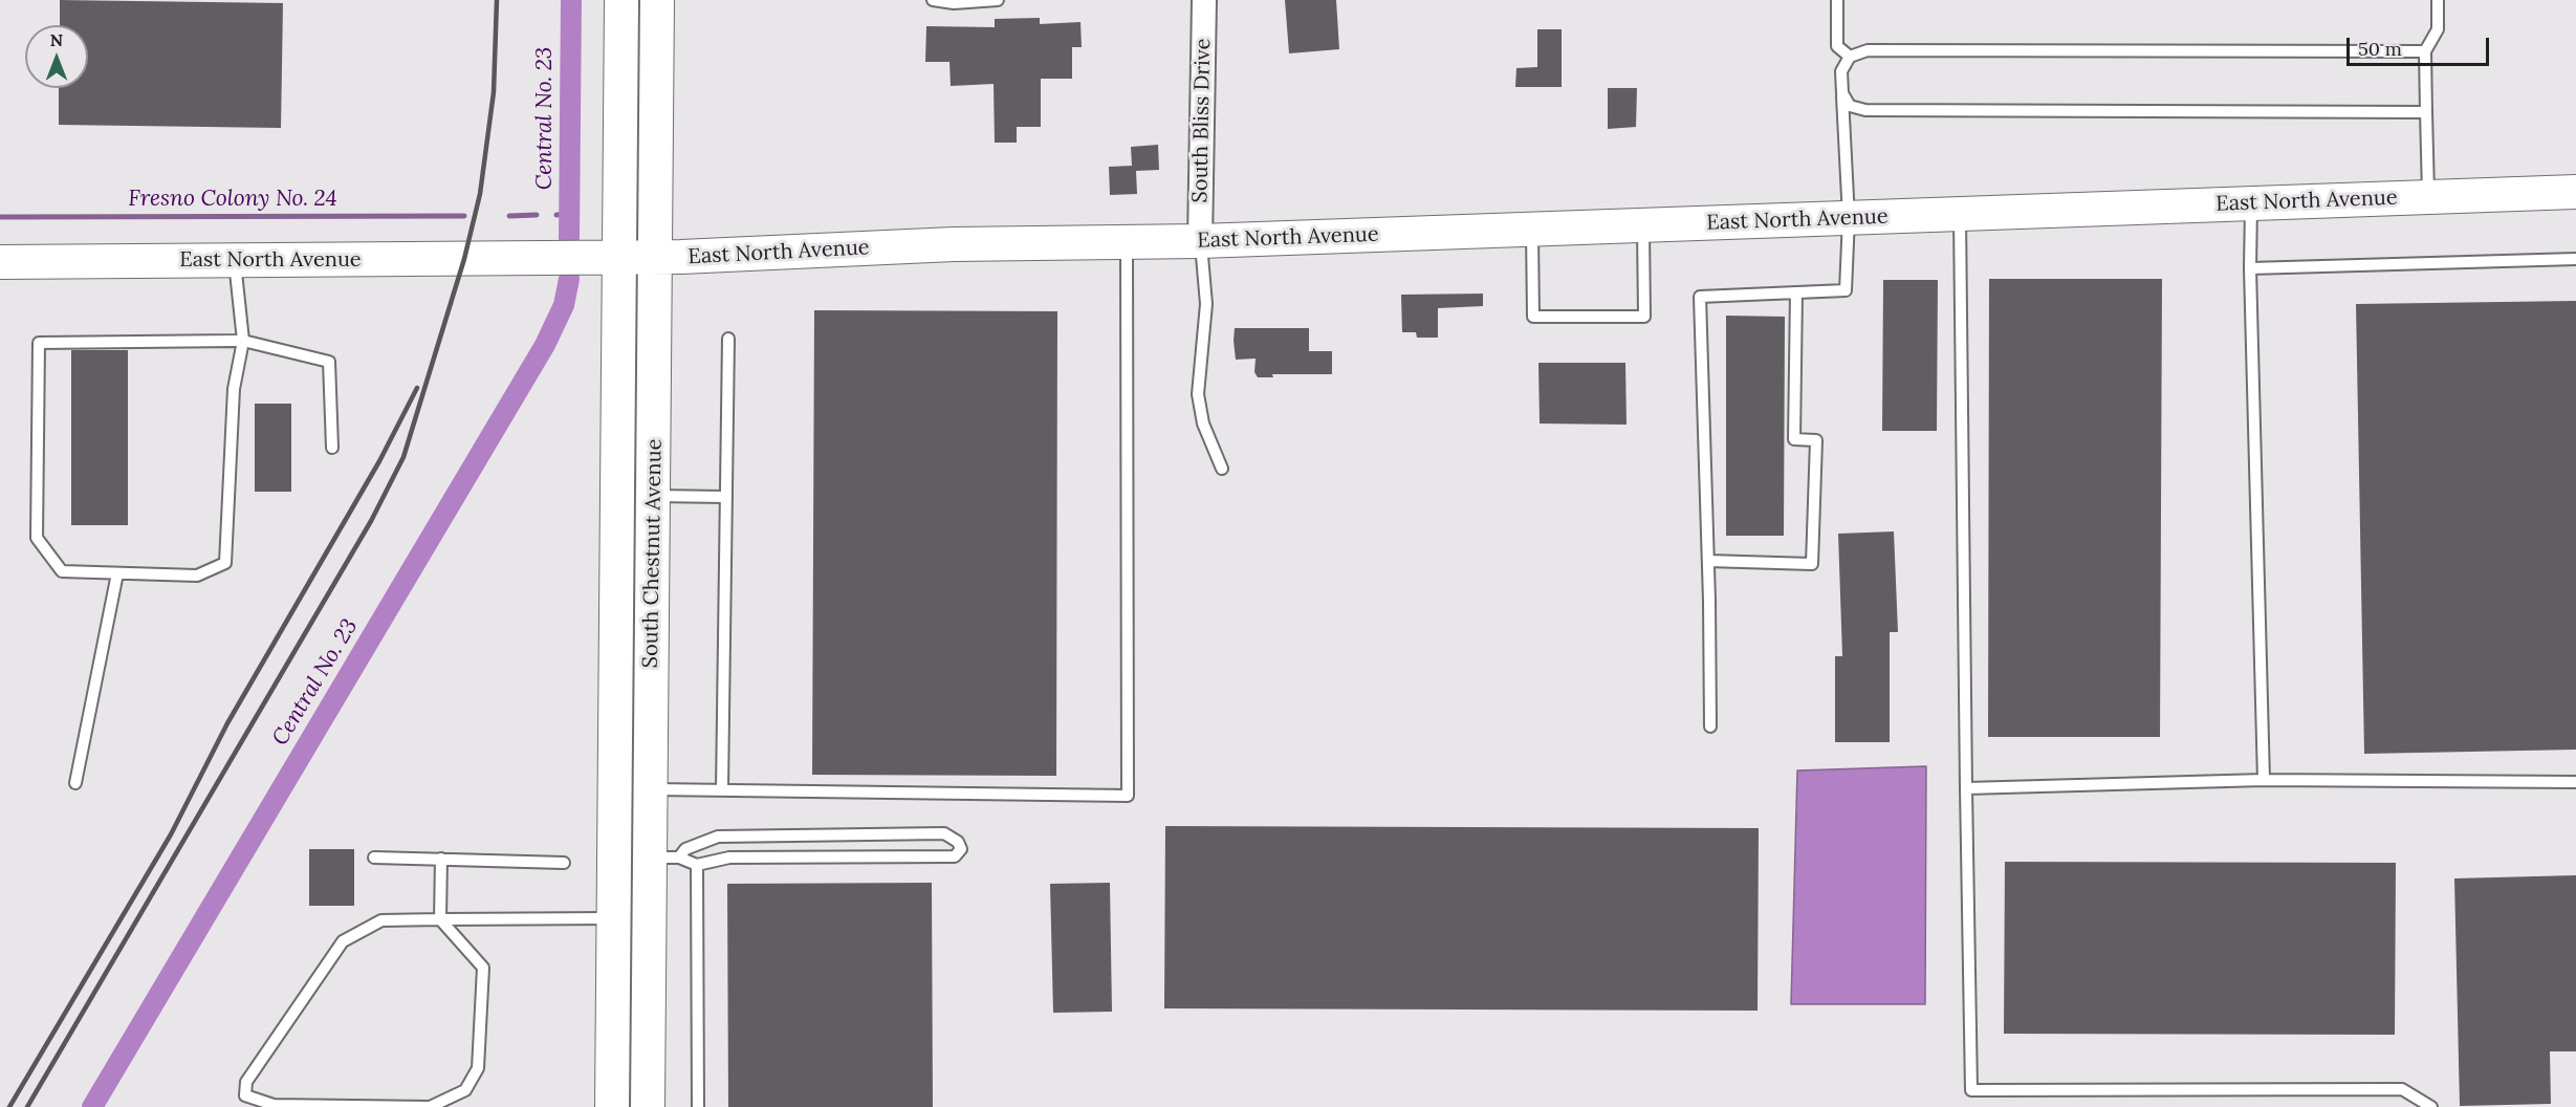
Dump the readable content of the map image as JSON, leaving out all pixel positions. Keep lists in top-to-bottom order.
{
  "streets": {
    "street": ["South Bliss Drive", "East North Avenue", "South Chestnut Avenue"]
  },
  "crossings": [
    ["South Bliss Drive", "East North Avenue"],
    ["East North Avenue", "South Chestnut Avenue"]
  ],
  "water": ["Central No. 23", "Fresno Colony No. 24"],
  "scale_bar": "50 m",
  "north": "top"
}
